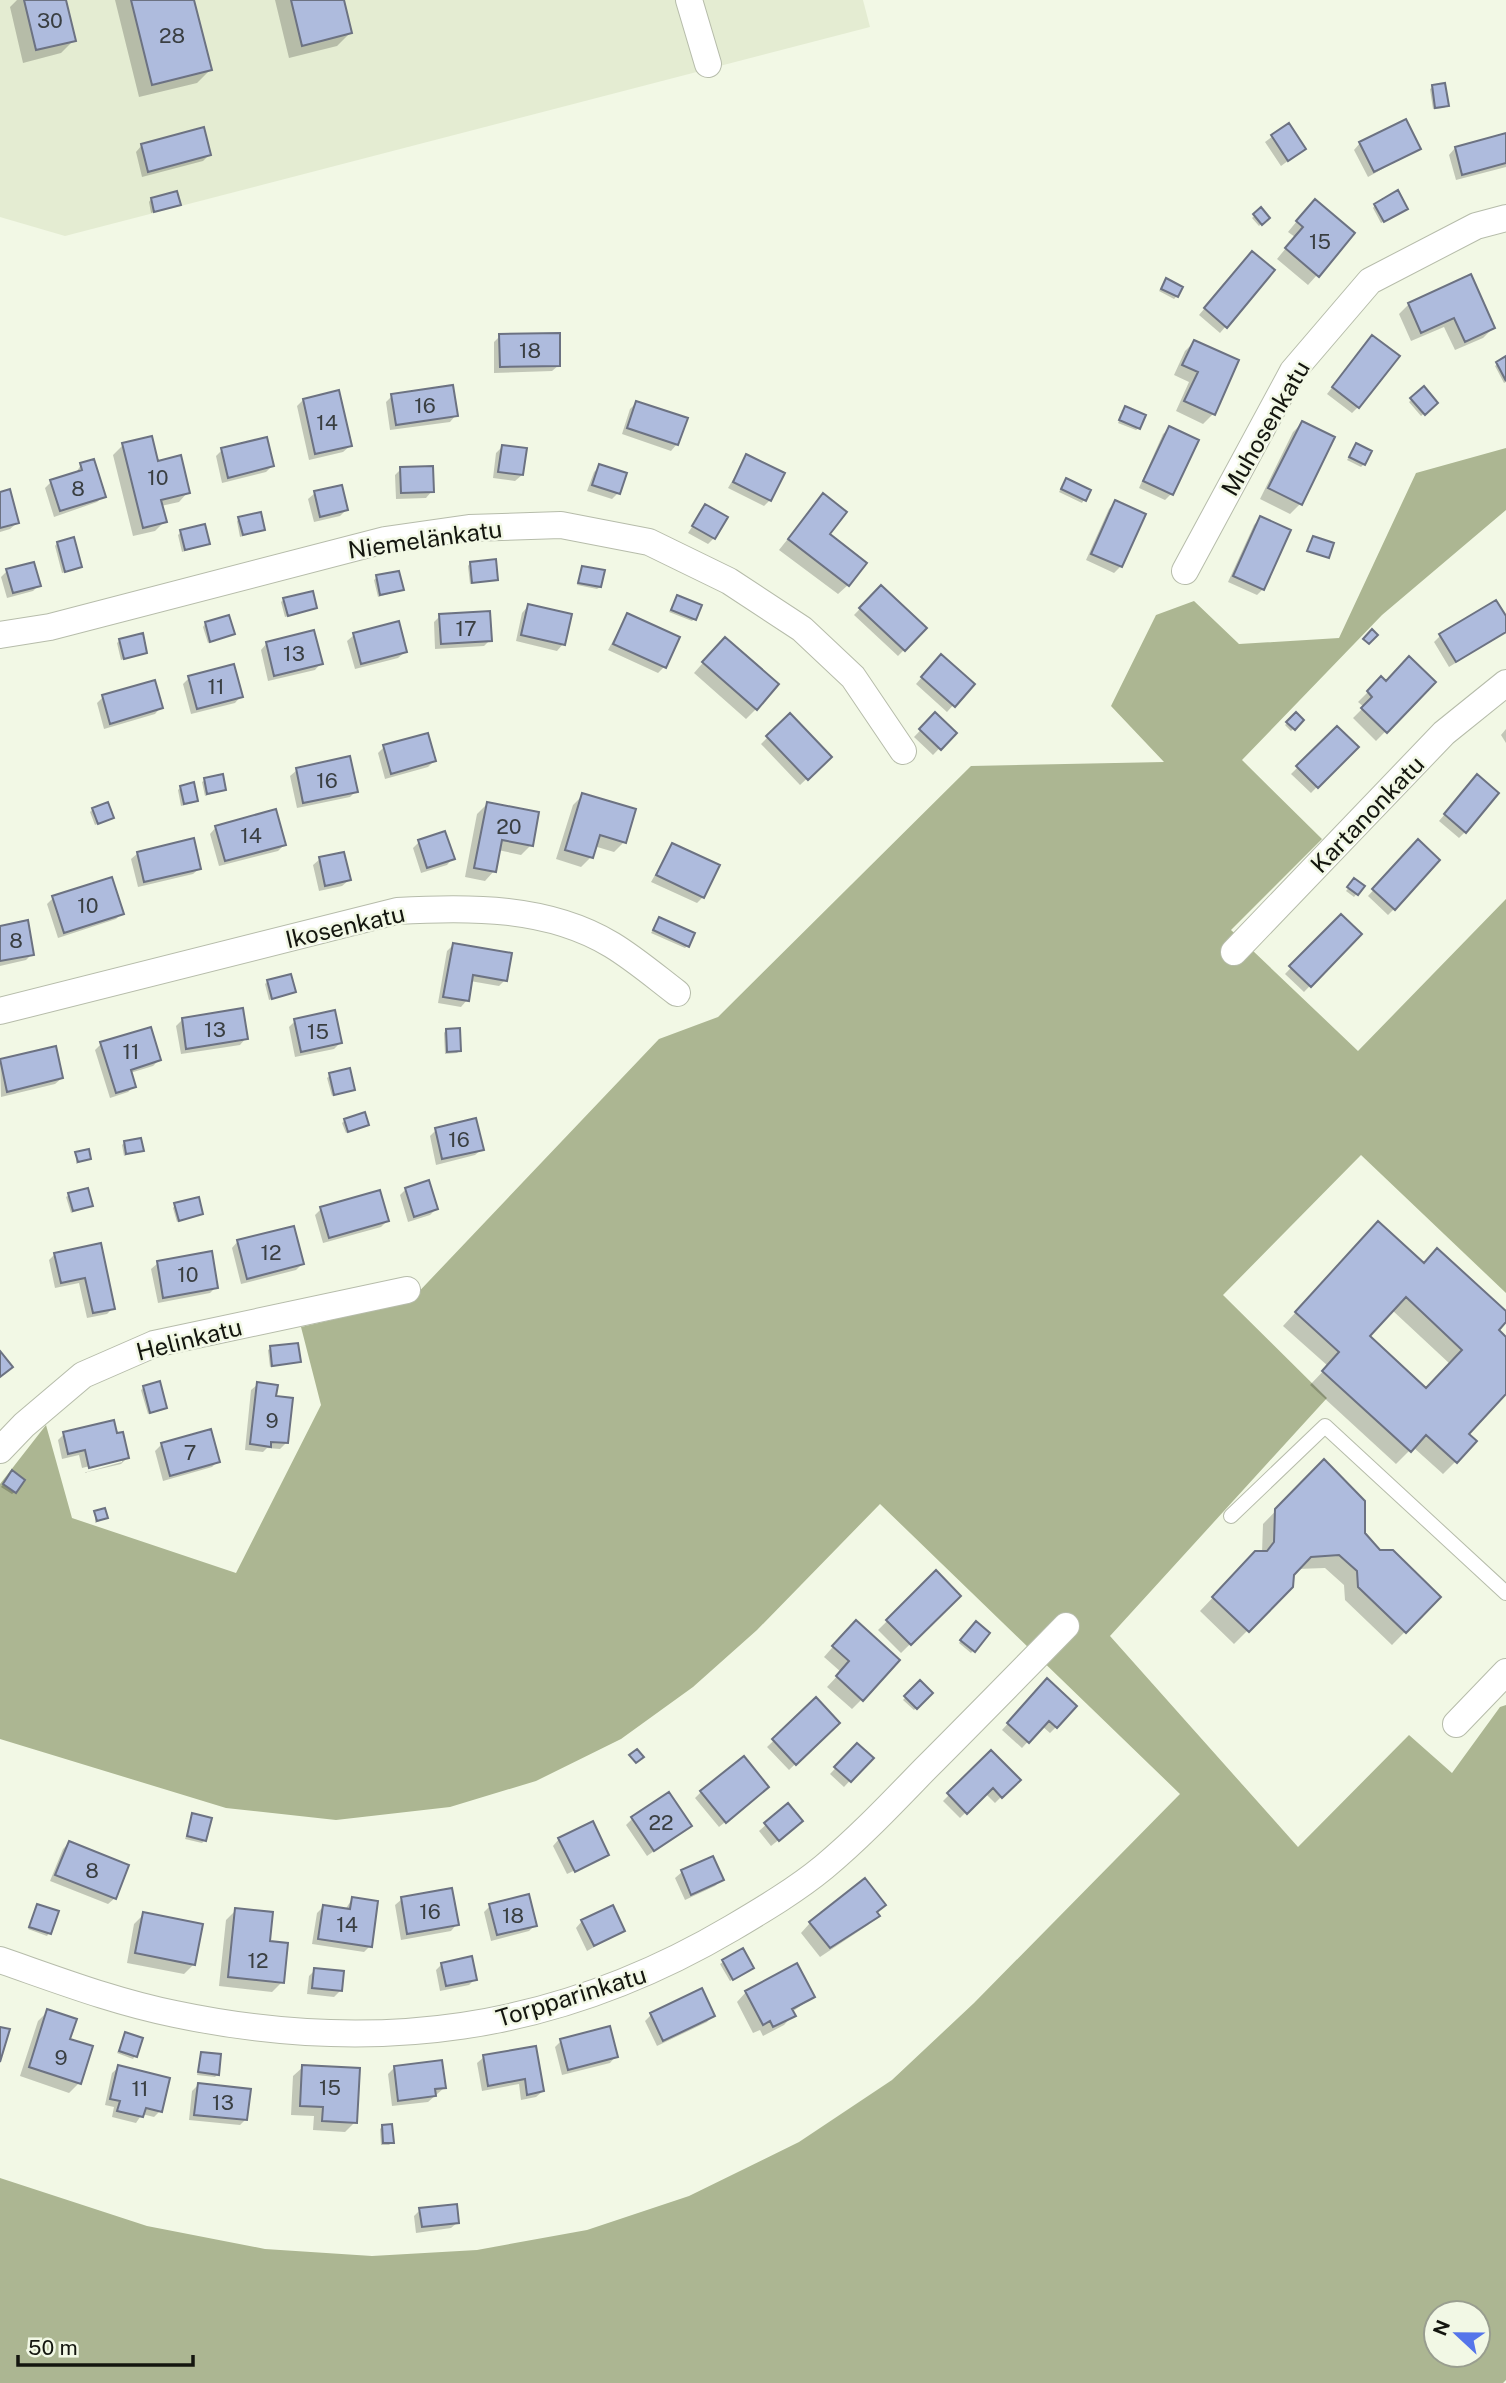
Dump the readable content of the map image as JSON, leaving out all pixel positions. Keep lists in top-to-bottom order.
{
  "streets": {
    "street": [
      "Muhosenkatu",
      "Niemelänkatu",
      "Kartanonkatu",
      "Ikosenkatu",
      "Helinkatu",
      "Torpparinkatu"
    ]
  },
  "house_numbers": [
    "30",
    "28",
    "15",
    "18",
    "16",
    "14",
    "10",
    "8",
    "17",
    "13",
    "11",
    "16",
    "20",
    "14",
    "10",
    "8",
    "13",
    "15",
    "11",
    "16",
    "12",
    "10",
    "9",
    "7",
    "22",
    "8",
    "16",
    "18",
    "14",
    "12",
    "9",
    "15",
    "11",
    "13"
  ],
  "scale_bar": "50 m",
  "north": "left"
}
